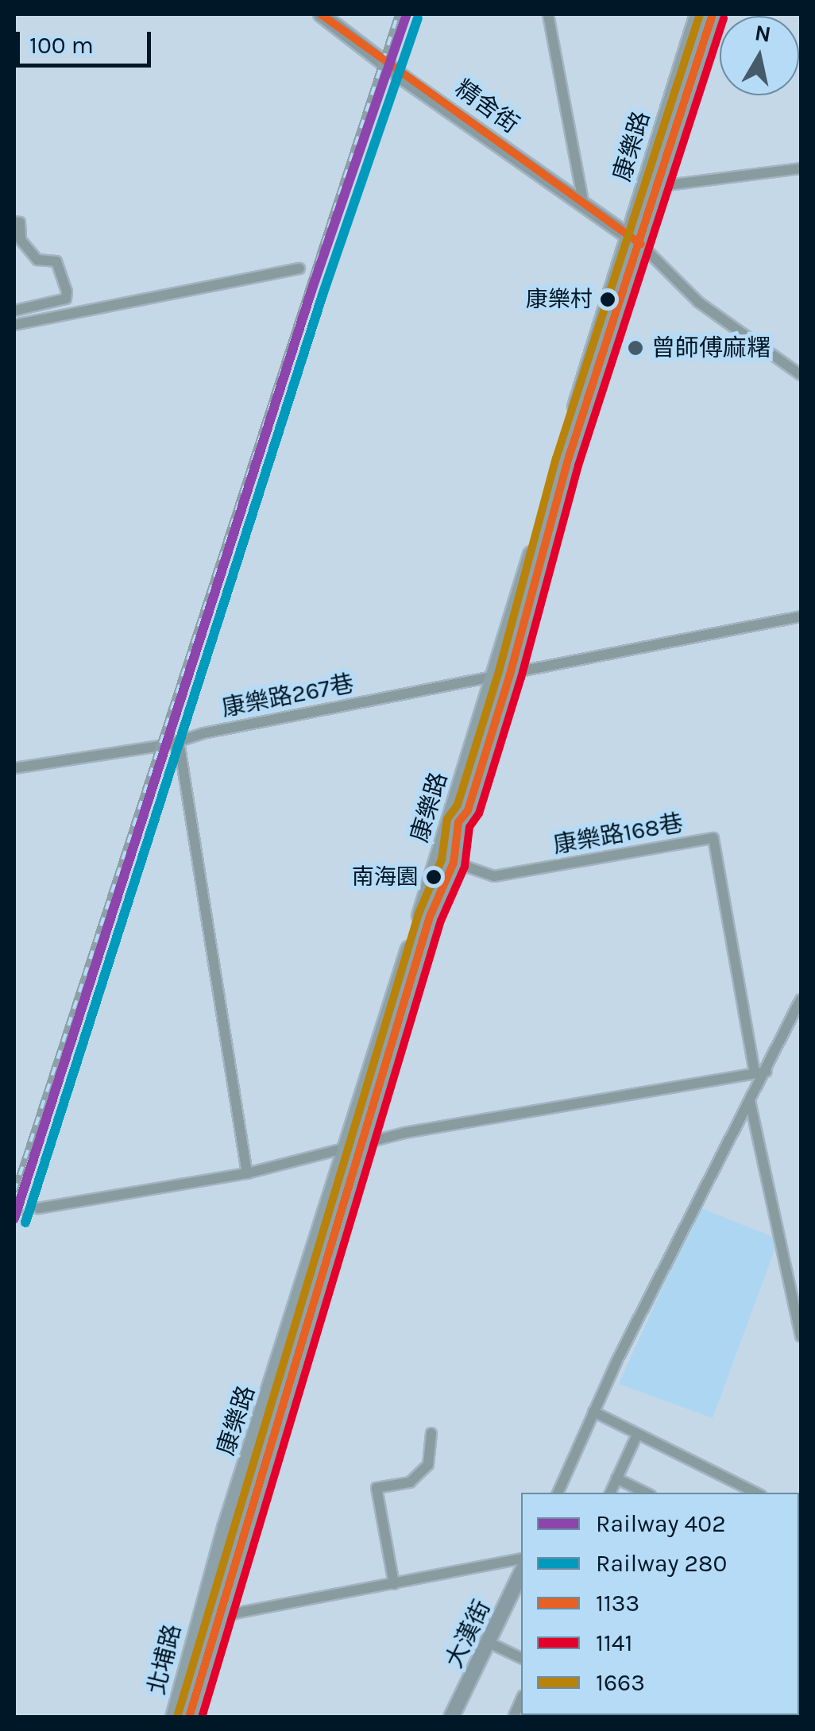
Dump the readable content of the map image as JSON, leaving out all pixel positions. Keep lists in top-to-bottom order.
{
  "streets": {
    "main road": ["康樂路", "北埔路"],
    "street": [
      "精舍街",
      "康樂路267巷",
      "康樂路168巷",
      "大漢街"
    ]
  },
  "crossings": [
    ["精舍街", "康樂路"],
    ["康樂路", "康樂路267巷"],
    ["康樂路", "康樂路168巷"],
    ["康樂路", "北埔路"]
  ],
  "places": ["康樂村", "曾師傅麻糬", "南海園"],
  "lines": [
    "rail line 402",
    "transit line 1133",
    "transit line 1663",
    "rail line 280",
    "transit line 1141"
  ],
  "legend": [
    "Railway 402",
    "Railway 280",
    "1133",
    "1141",
    "1663"
  ],
  "scale_bar": "100 m",
  "north": "top"
}
